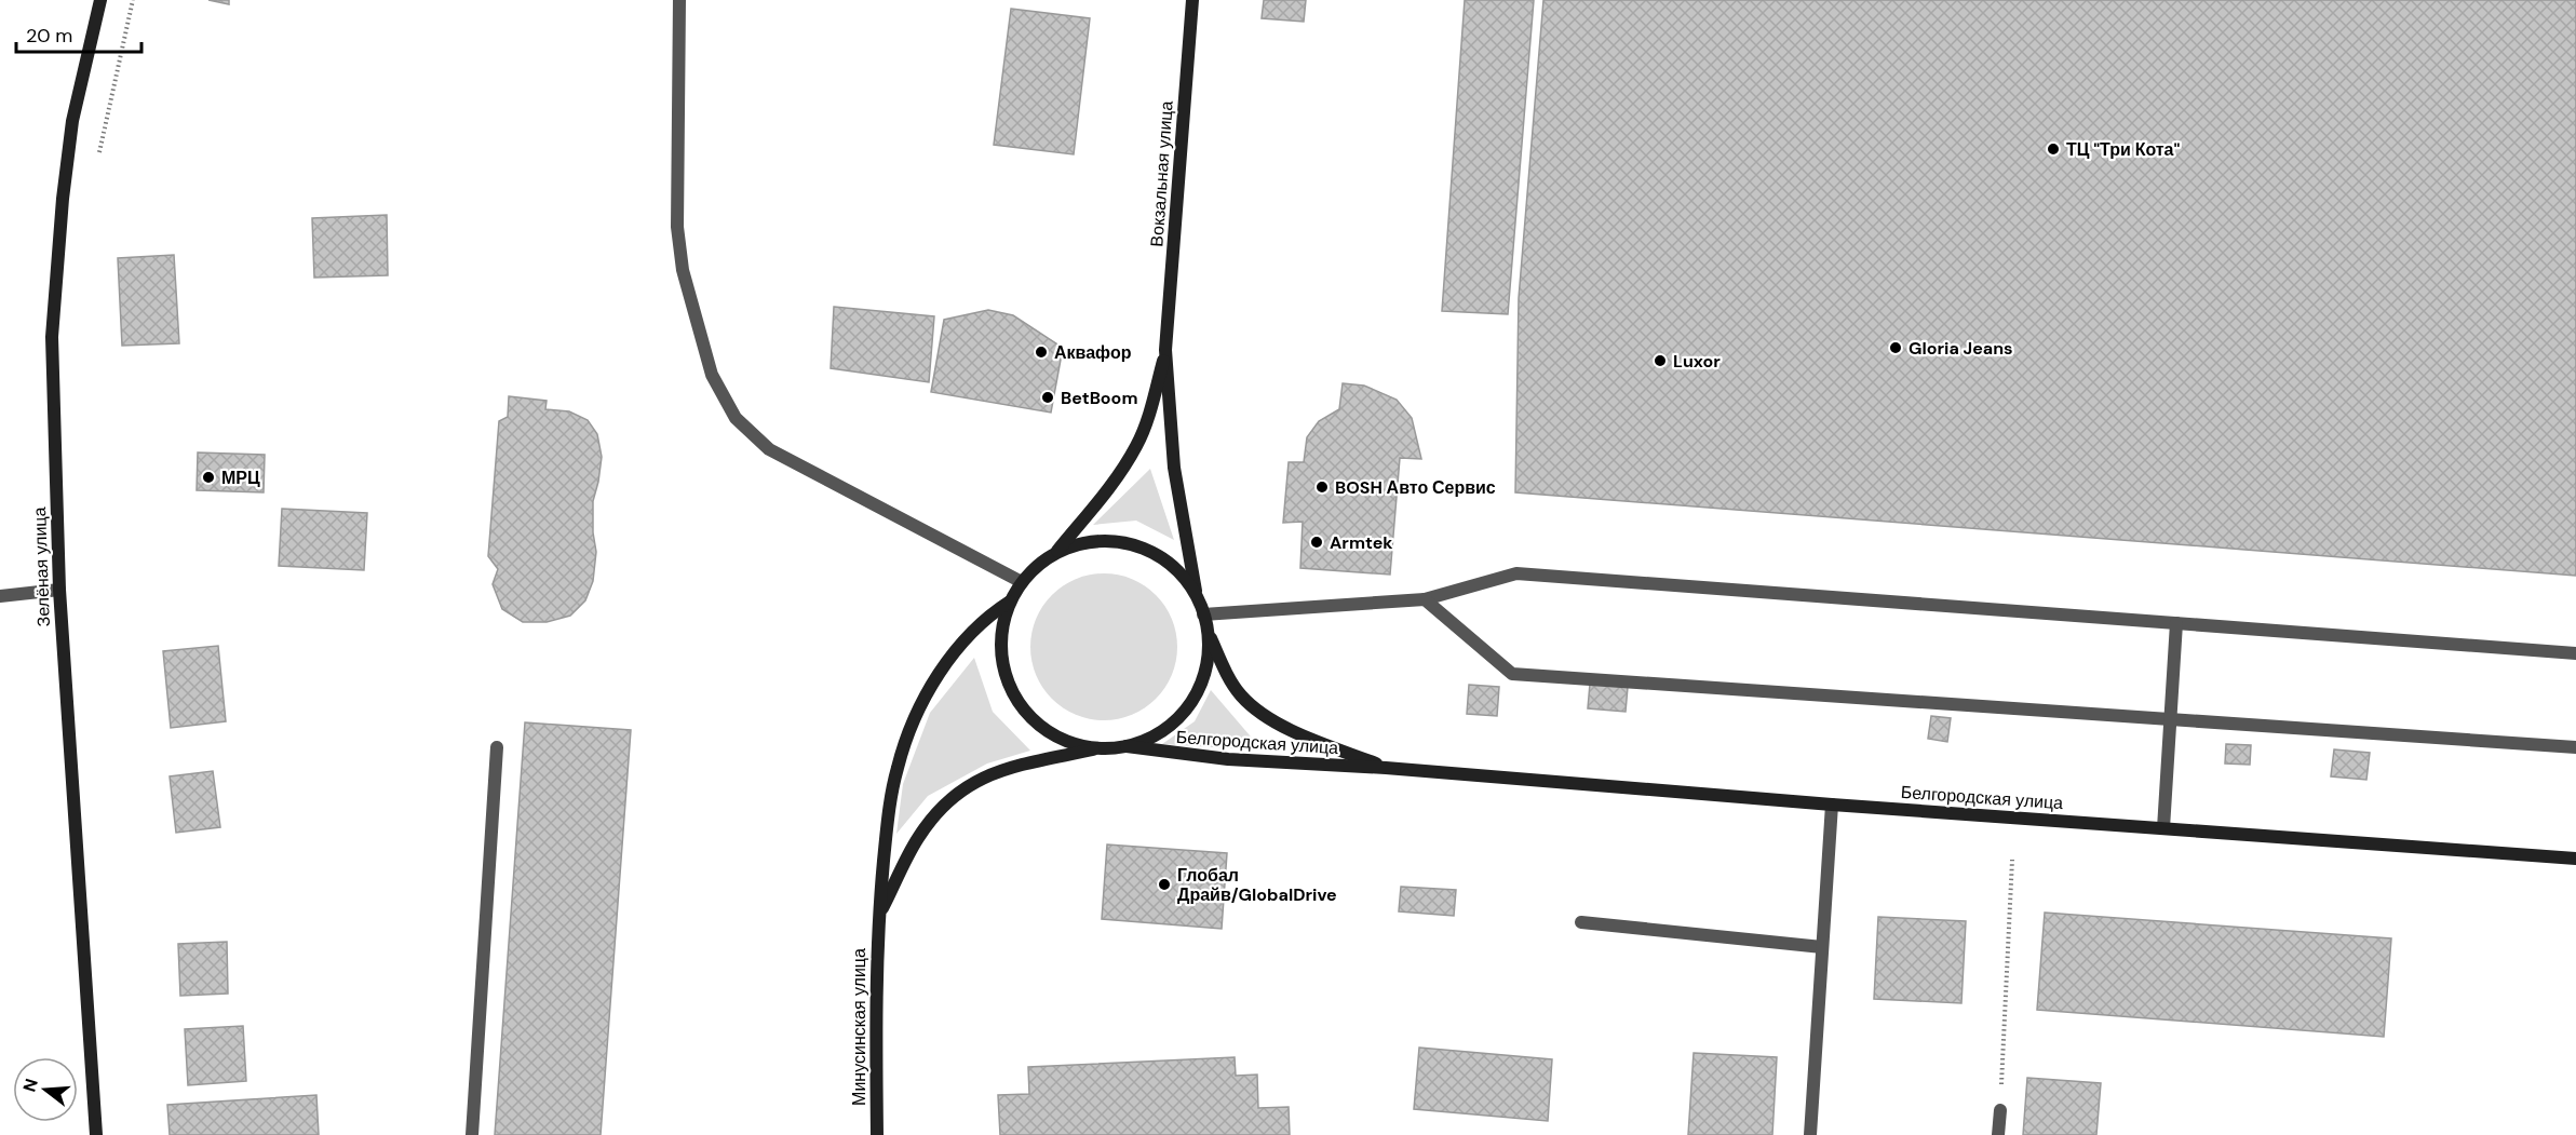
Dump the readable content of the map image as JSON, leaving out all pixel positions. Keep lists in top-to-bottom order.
{
  "streets": {
    "main road": [
      "Вокзальная улица",
      "Зелёная улица",
      "Белгородская улица",
      "Минусинская улица"
    ]
  },
  "crossings": [
    ["Вокзальная улица", "Белгородская улица"],
    ["Вокзальная улица", "Минусинская улица"],
    ["Белгородская улица", "Минусинская улица"]
  ],
  "places": [
    "ТЦ \"Три Кота\"",
    "Gloria Jeans",
    "Аквафор",
    "Luxor",
    "BetBoom",
    "МРЦ",
    "BOSH Авто Сервис",
    "Armtek",
    "Глобал Драйв/GlobalDrive"
  ],
  "scale_bar": "20 m",
  "north": "left"
}
